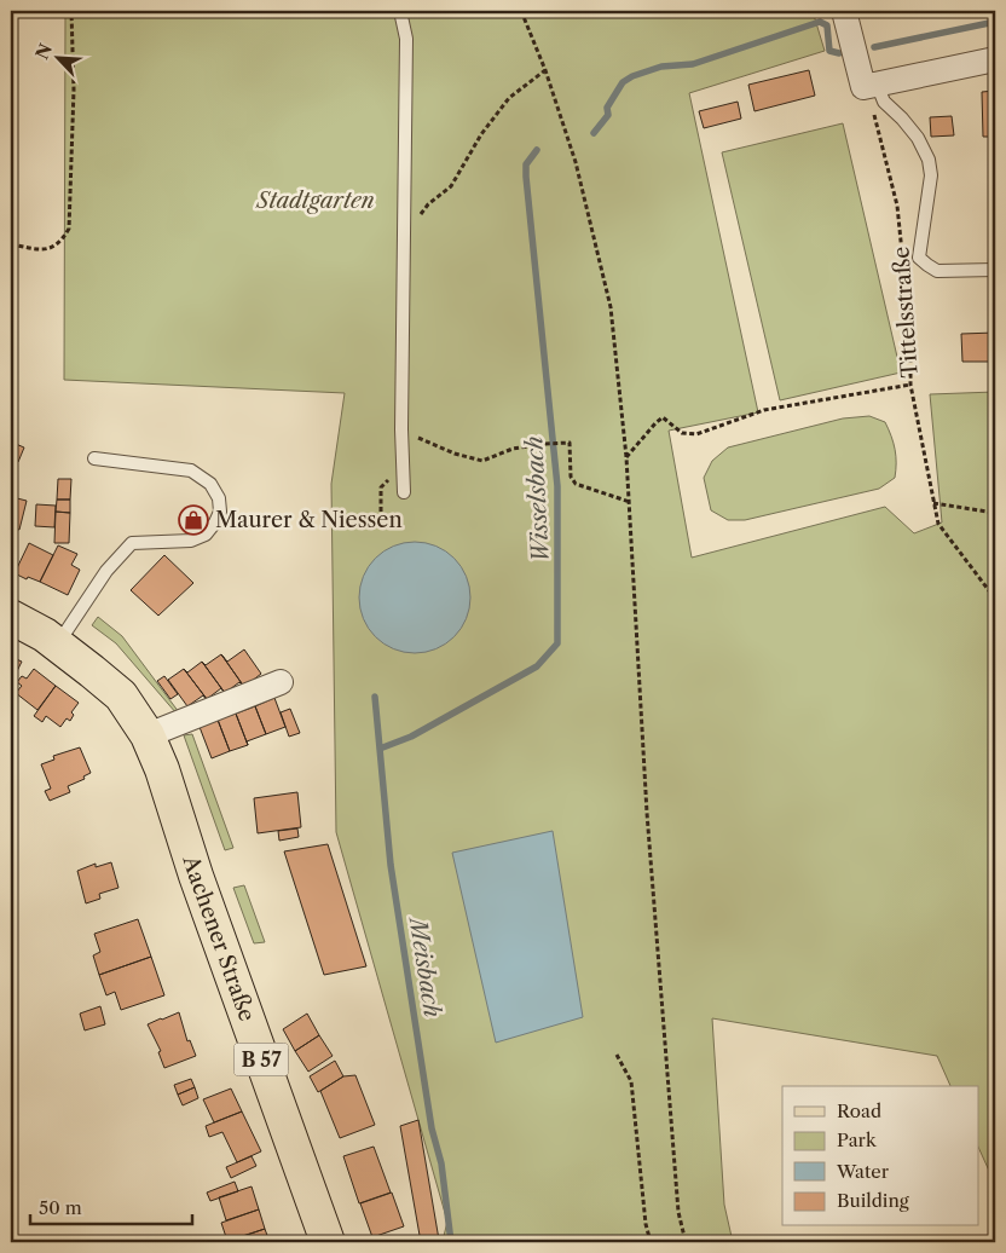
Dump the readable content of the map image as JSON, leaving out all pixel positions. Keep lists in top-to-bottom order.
{
  "streets": {
    "main road": ["Aachener Straße", "B 57"],
    "path": ["Tittelsstraße"]
  },
  "water": ["Wisselsbach", "Meisbach"],
  "parks": ["Stadtgarten"],
  "places": {
    "shop": ["Maurer & Niessen"]
  },
  "legend": [
    "Road",
    "Park",
    "Water",
    "Building"
  ],
  "scale_bar": "50 m",
  "north": "top left"
}
